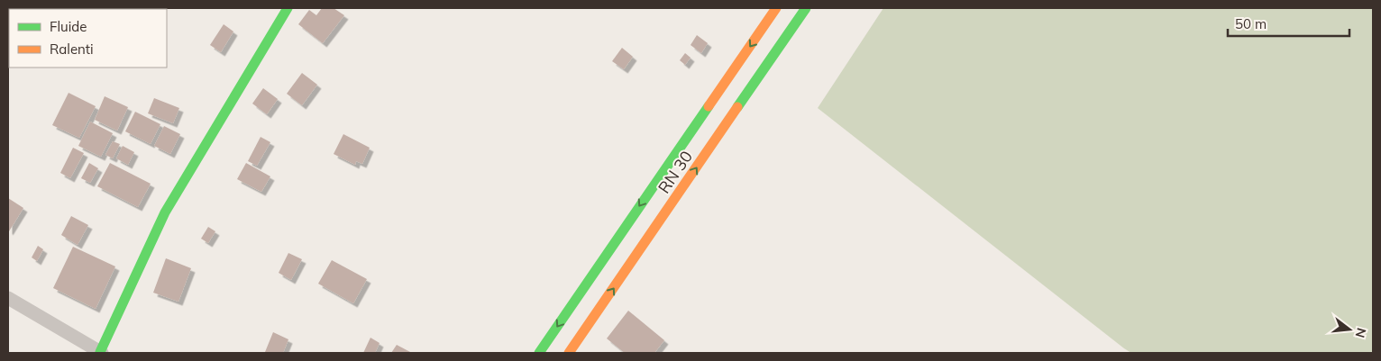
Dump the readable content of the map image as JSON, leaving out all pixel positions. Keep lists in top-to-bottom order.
{
  "streets": {
    "main road": ["RN 30"]
  },
  "legend": ["Fluide", "Ralenti"],
  "scale_bar": "50 m",
  "north": "right"
}
